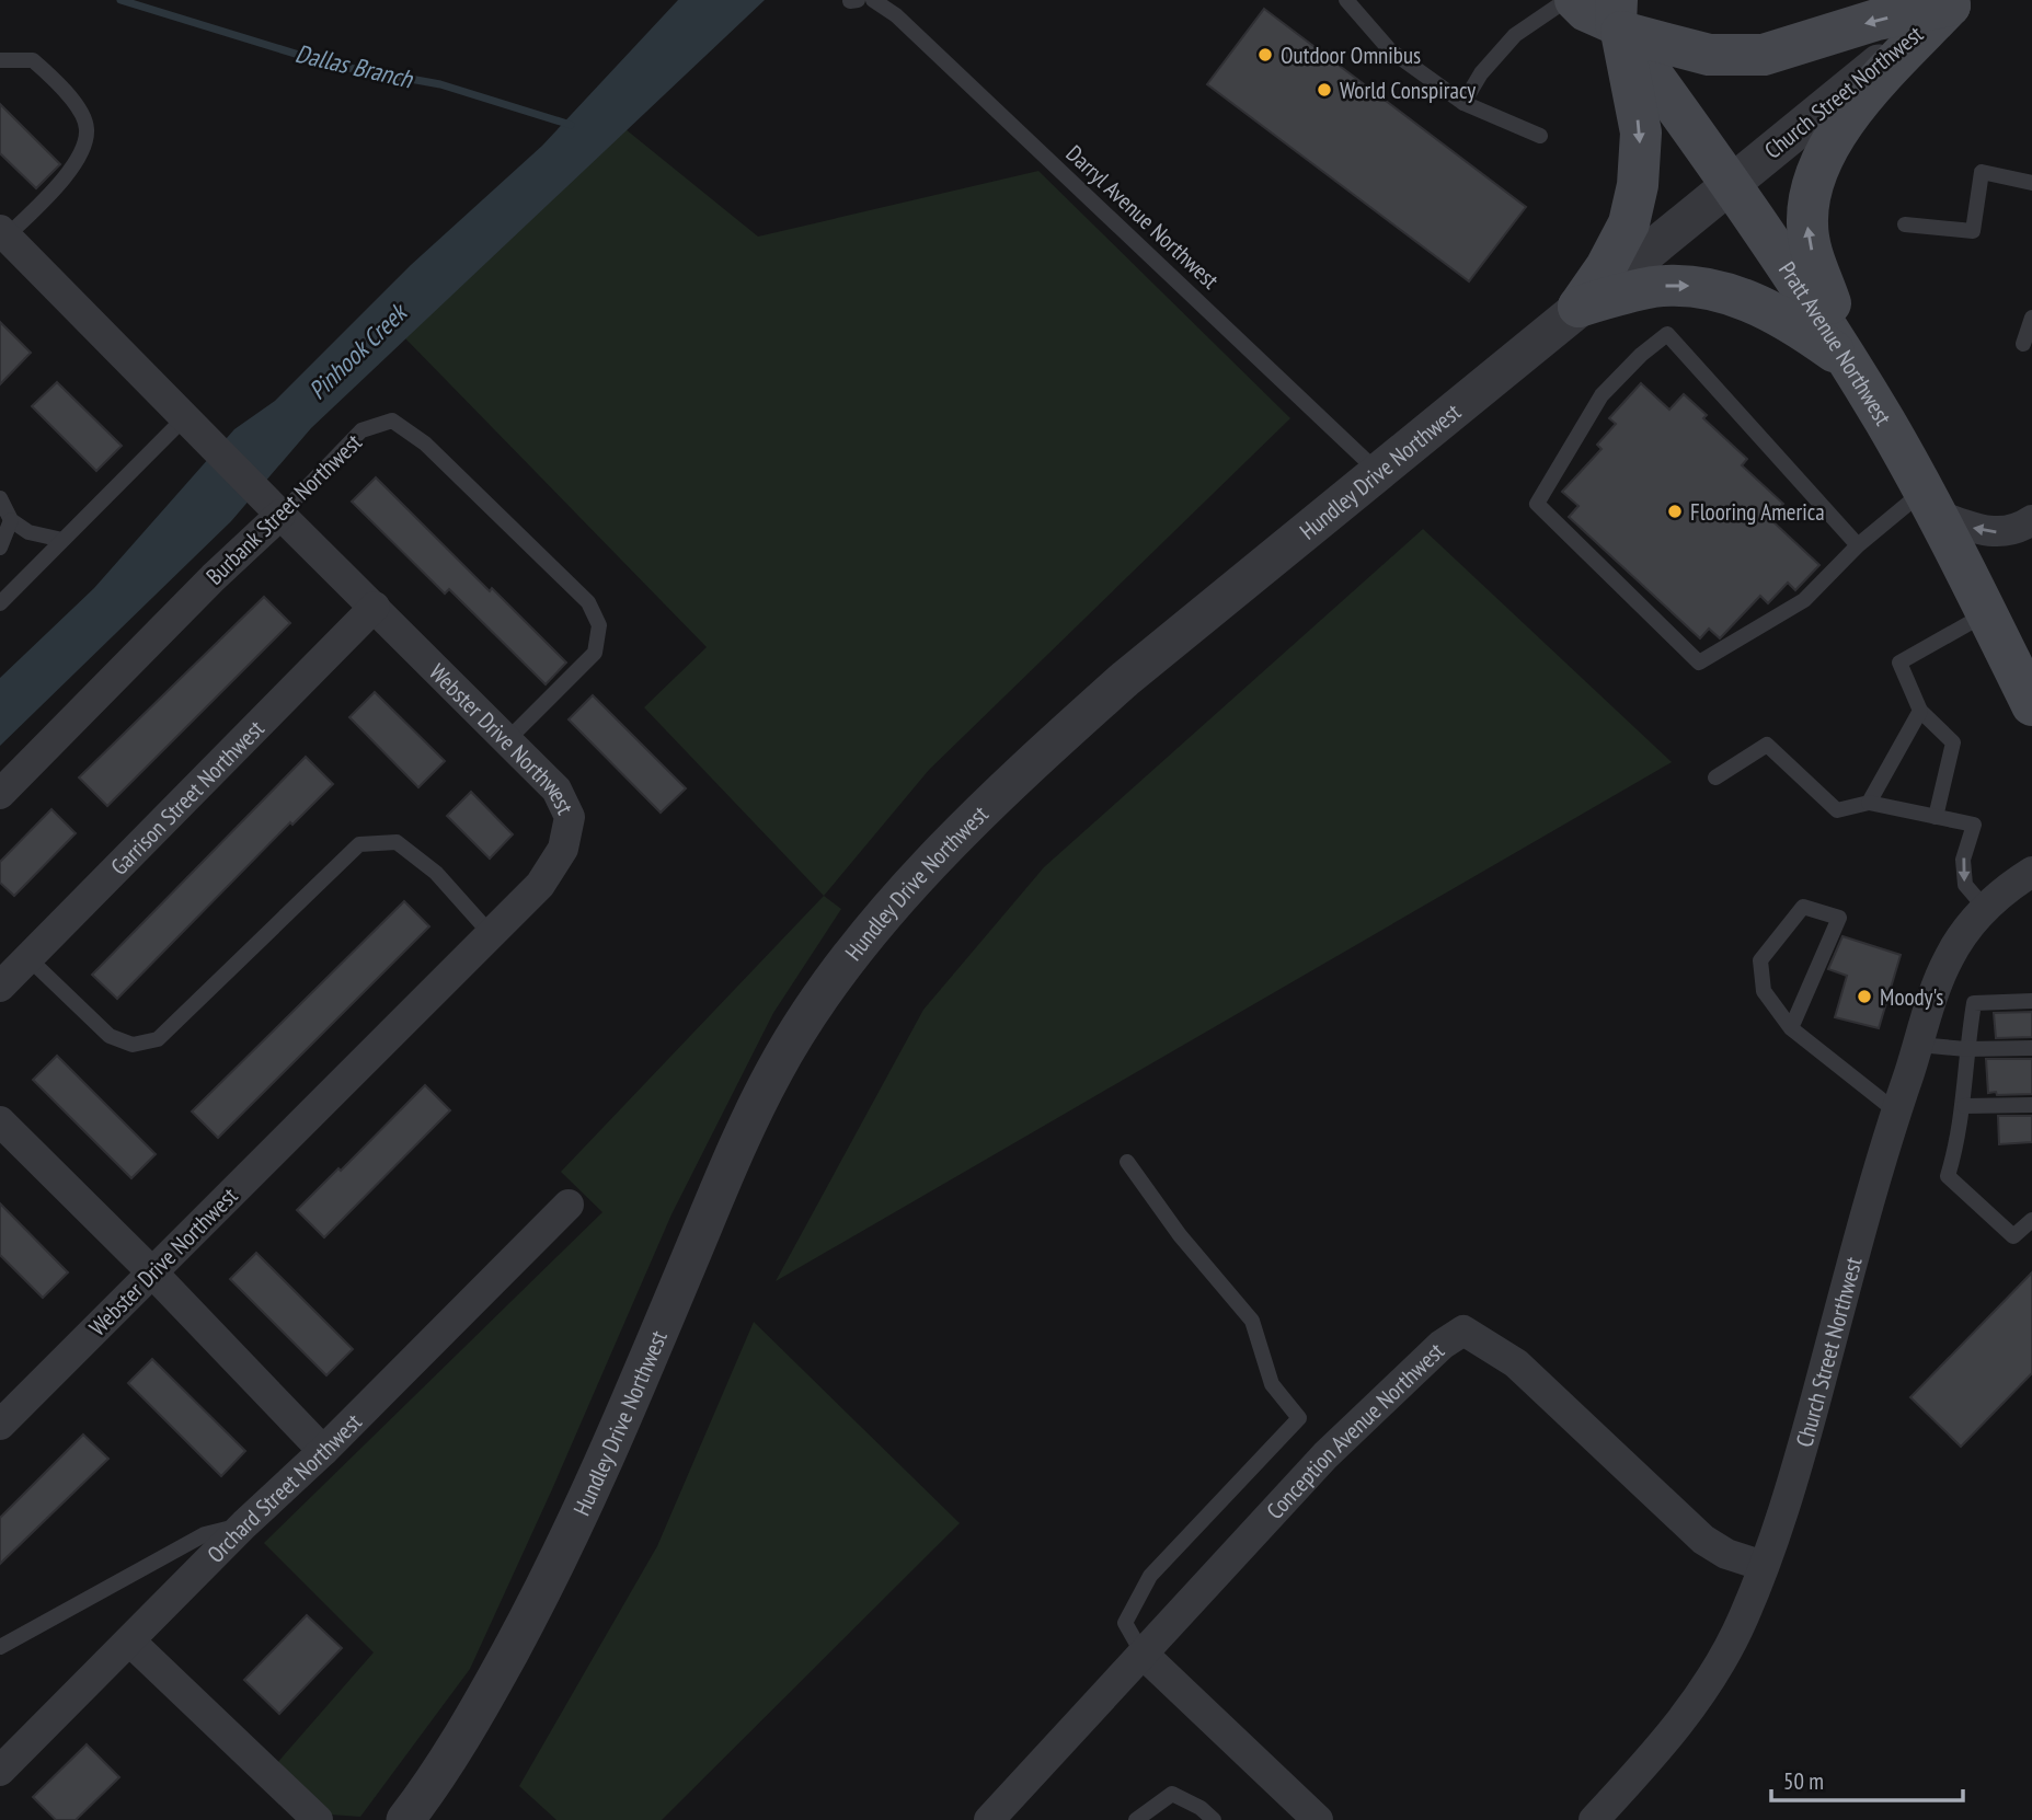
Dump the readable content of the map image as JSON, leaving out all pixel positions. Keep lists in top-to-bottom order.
{
  "streets": {
    "main road": ["Pratt Avenue Northwest"],
    "street": [
      "Church Street Northwest",
      "Hundley Drive Northwest",
      "Burbank Street Northwest",
      "Webster Drive Northwest",
      "Garrison Street Northwest",
      "Conception Avenue Northwest",
      "Orchard Street Northwest"
    ],
    "lane": ["Darryl Avenue Northwest"]
  },
  "crossings": [
    ["Church Street Northwest", "Pratt Avenue Northwest"],
    ["Church Street Northwest", "Hundley Drive Northwest"],
    ["Church Street Northwest", "Conception Avenue Northwest"],
    ["Darryl Avenue Northwest", "Hundley Drive Northwest"],
    ["Pratt Avenue Northwest", "Hundley Drive Northwest"],
    ["Burbank Street Northwest", "Webster Drive Northwest"],
    ["Webster Drive Northwest", "Garrison Street Northwest"]
  ],
  "water": ["Dallas Branch", "Pinhook Creek"],
  "places": [
    "Outdoor Omnibus",
    "World Conspiracy",
    "Flooring America",
    "Moody's"
  ],
  "scale_bar": "50 m"
}
